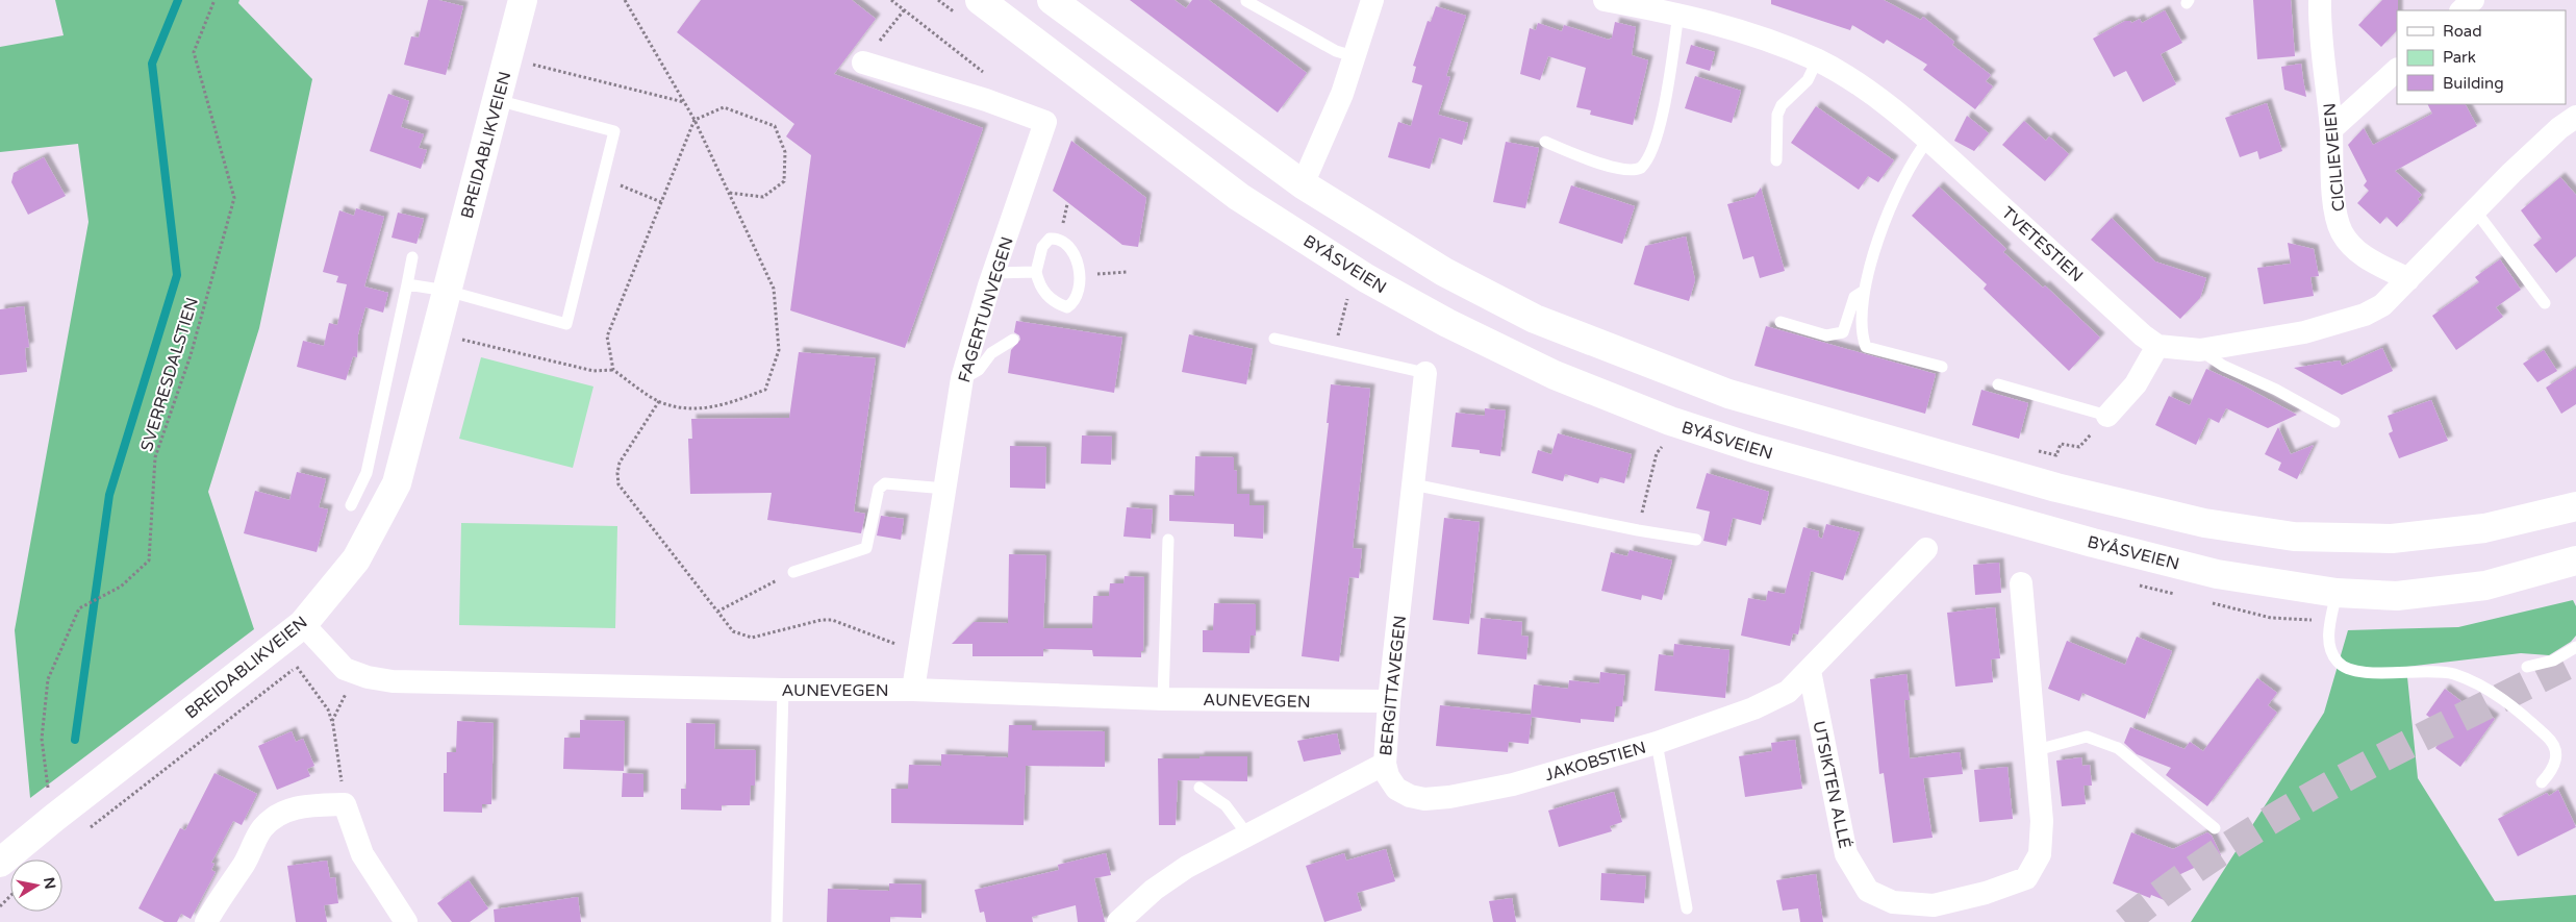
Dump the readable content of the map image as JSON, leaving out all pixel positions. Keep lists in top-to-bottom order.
{
  "streets": {
    "main road": ["BREIDABLIKVEIEN", "BYÅSVEIEN"],
    "street": [
      "CICILIEVEIEN",
      "TVETESTIEN",
      "FAGERTUNVEGEN",
      "BERGITTAVEGEN",
      "AUNEVEGEN",
      "JAKOBSTIEN",
      "UTSIKTEN ALLÉ"
    ],
    "path": ["SVERRESDALSTIEN"]
  },
  "crossings": [
    ["BREIDABLIKVEIEN", "SVERRESDALSTIEN"],
    ["BREIDABLIKVEIEN", "AUNEVEGEN"],
    ["FAGERTUNVEGEN", "AUNEVEGEN"],
    ["BERGITTAVEGEN", "AUNEVEGEN"],
    ["BERGITTAVEGEN", "JAKOBSTIEN"],
    ["JAKOBSTIEN", "UTSIKTEN ALLÉ"]
  ],
  "legend": ["Road", "Park", "Building"],
  "north": "right"
}
